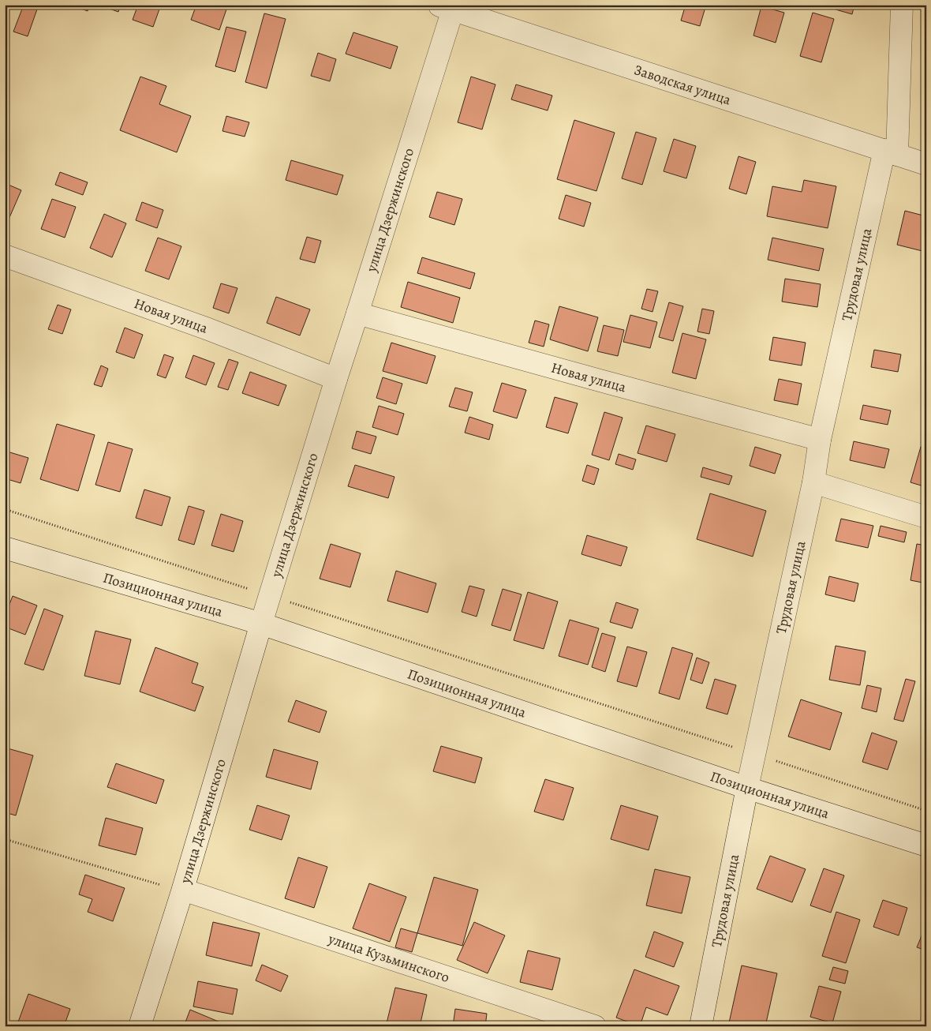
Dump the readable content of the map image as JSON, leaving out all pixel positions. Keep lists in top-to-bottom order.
{
  "streets": {
    "street": [
      "Заводская улица",
      "улица Дзержинского",
      "Трудовая улица",
      "Новая улица",
      "Позиционная улица",
      "улица Кузьминского"
    ]
  },
  "crossings": [
    ["Заводская улица", "улица Дзержинского"],
    ["Заводская улица", "Трудовая улица"],
    ["улица Дзержинского", "Новая улица"],
    ["улица Дзержинского", "Позиционная улица"],
    ["улица Дзержинского", "улица Кузьминского"],
    ["Трудовая улица", "Новая улица"],
    ["Трудовая улица", "Позиционная улица"]
  ]
}
